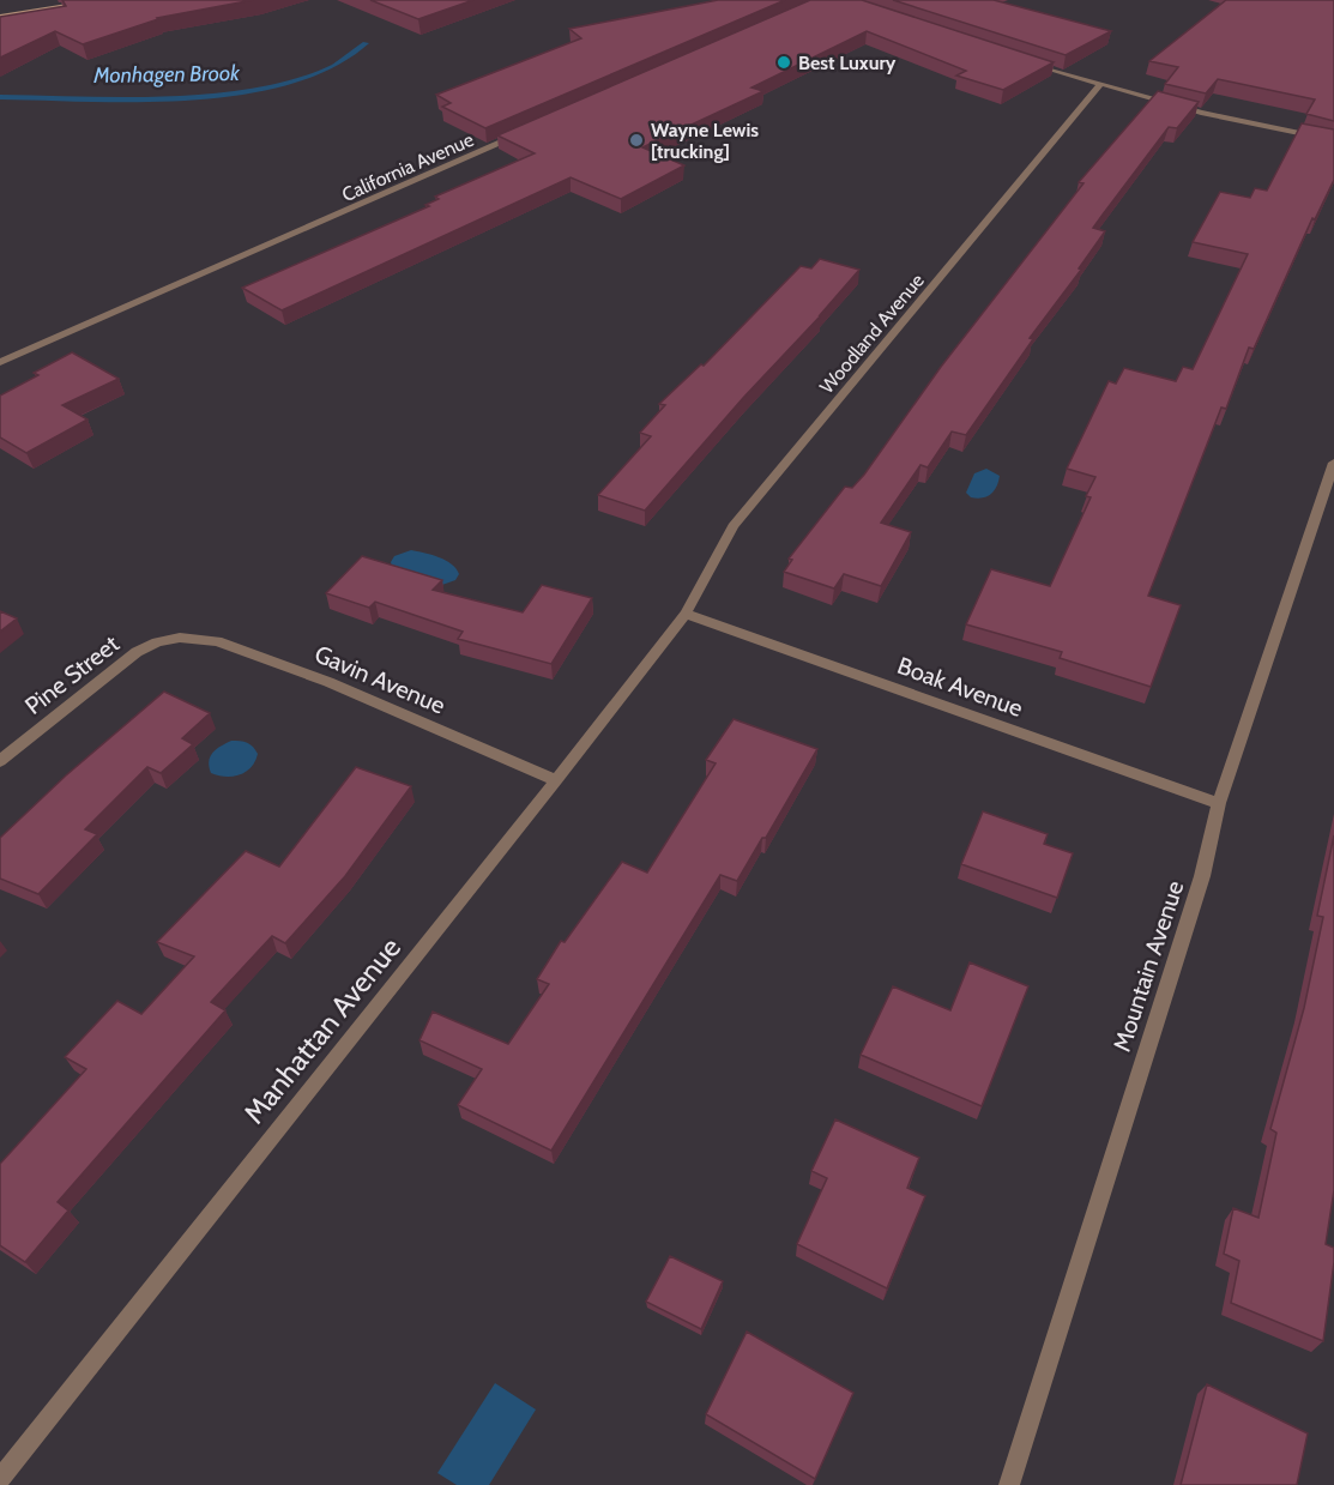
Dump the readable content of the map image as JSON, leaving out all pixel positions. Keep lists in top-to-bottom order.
{
  "streets": {
    "street": [
      "California Avenue",
      "Woodland Avenue",
      "Pine Street",
      "Gavin Avenue",
      "Boak Avenue",
      "Mountain Avenue",
      "Manhattan Avenue"
    ]
  },
  "crossings": [
    ["Woodland Avenue", "Boak Avenue"],
    ["Woodland Avenue", "Manhattan Avenue"],
    ["Pine Street", "Gavin Avenue"],
    ["Gavin Avenue", "Manhattan Avenue"],
    ["Boak Avenue", "Mountain Avenue"],
    ["Boak Avenue", "Manhattan Avenue"]
  ],
  "water": ["Monhagen Brook"],
  "places": ["Best Luxury", "Wayne Lewis [trucking]"]
}
